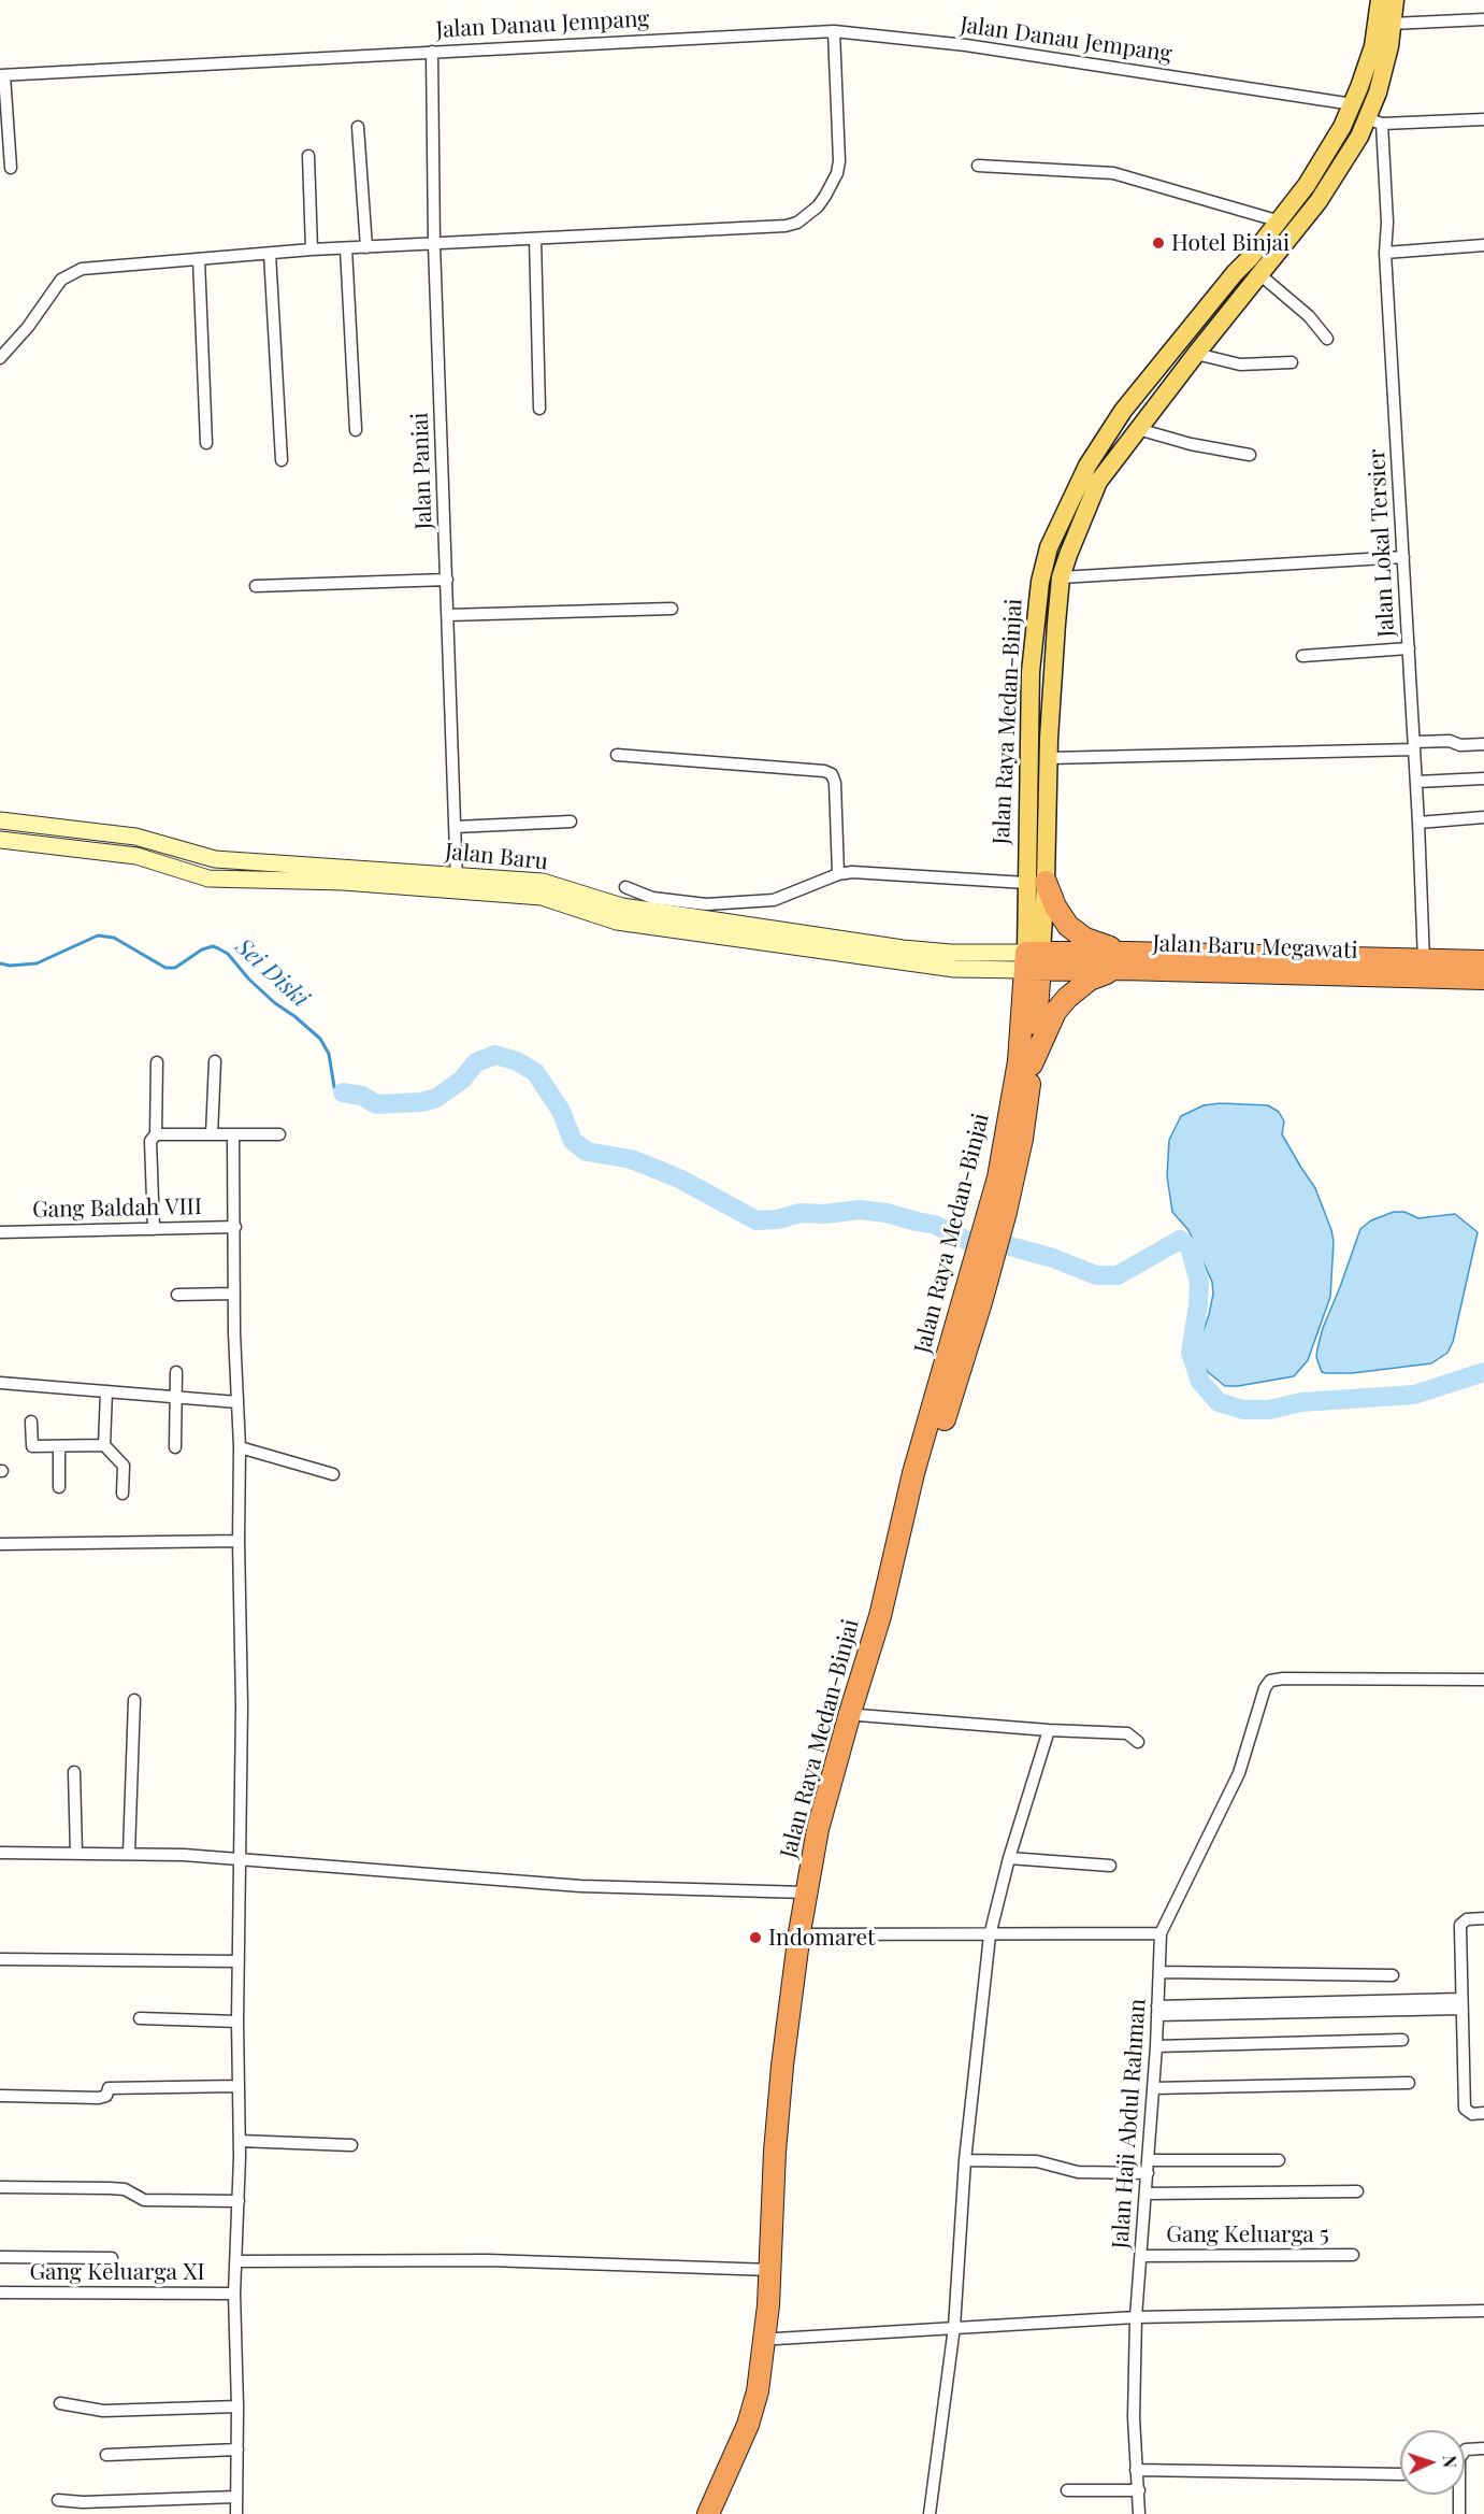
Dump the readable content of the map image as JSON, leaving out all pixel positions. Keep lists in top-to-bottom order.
{
  "streets": {
    "highway": ["Jalan Raya Medan-Binjai", "Jalan Baru Megawati"],
    "street": [
      "Jalan Danau Jempang",
      "Jalan Paniai",
      "Jalan Lokal Tersier",
      "Jalan Baru",
      "Gang Baldah VIII",
      "Jalan Haji Abdul Rahman",
      "Gang Keluarga 5",
      "Gang Keluarga XI"
    ]
  },
  "crossings": [
    ["Jalan Danau Jempang", "Jalan Paniai"],
    ["Jalan Danau Jempang", "Jalan Raya Medan-Binjai"],
    ["Jalan Paniai", "Jalan Baru"],
    ["Jalan Lokal Tersier", "Jalan Raya Medan-Binjai"],
    ["Jalan Lokal Tersier", "Jalan Baru Megawati"],
    ["Jalan Raya Medan-Binjai", "Jalan Baru"],
    ["Jalan Raya Medan-Binjai", "Jalan Baru Megawati"],
    ["Jalan Baru", "Jalan Baru Megawati"],
    ["Jalan Haji Abdul Rahman", "Gang Keluarga 5"]
  ],
  "water": ["Sei Diski"],
  "places": ["Hotel Binjai", "Indomaret"],
  "north": "right"
}
